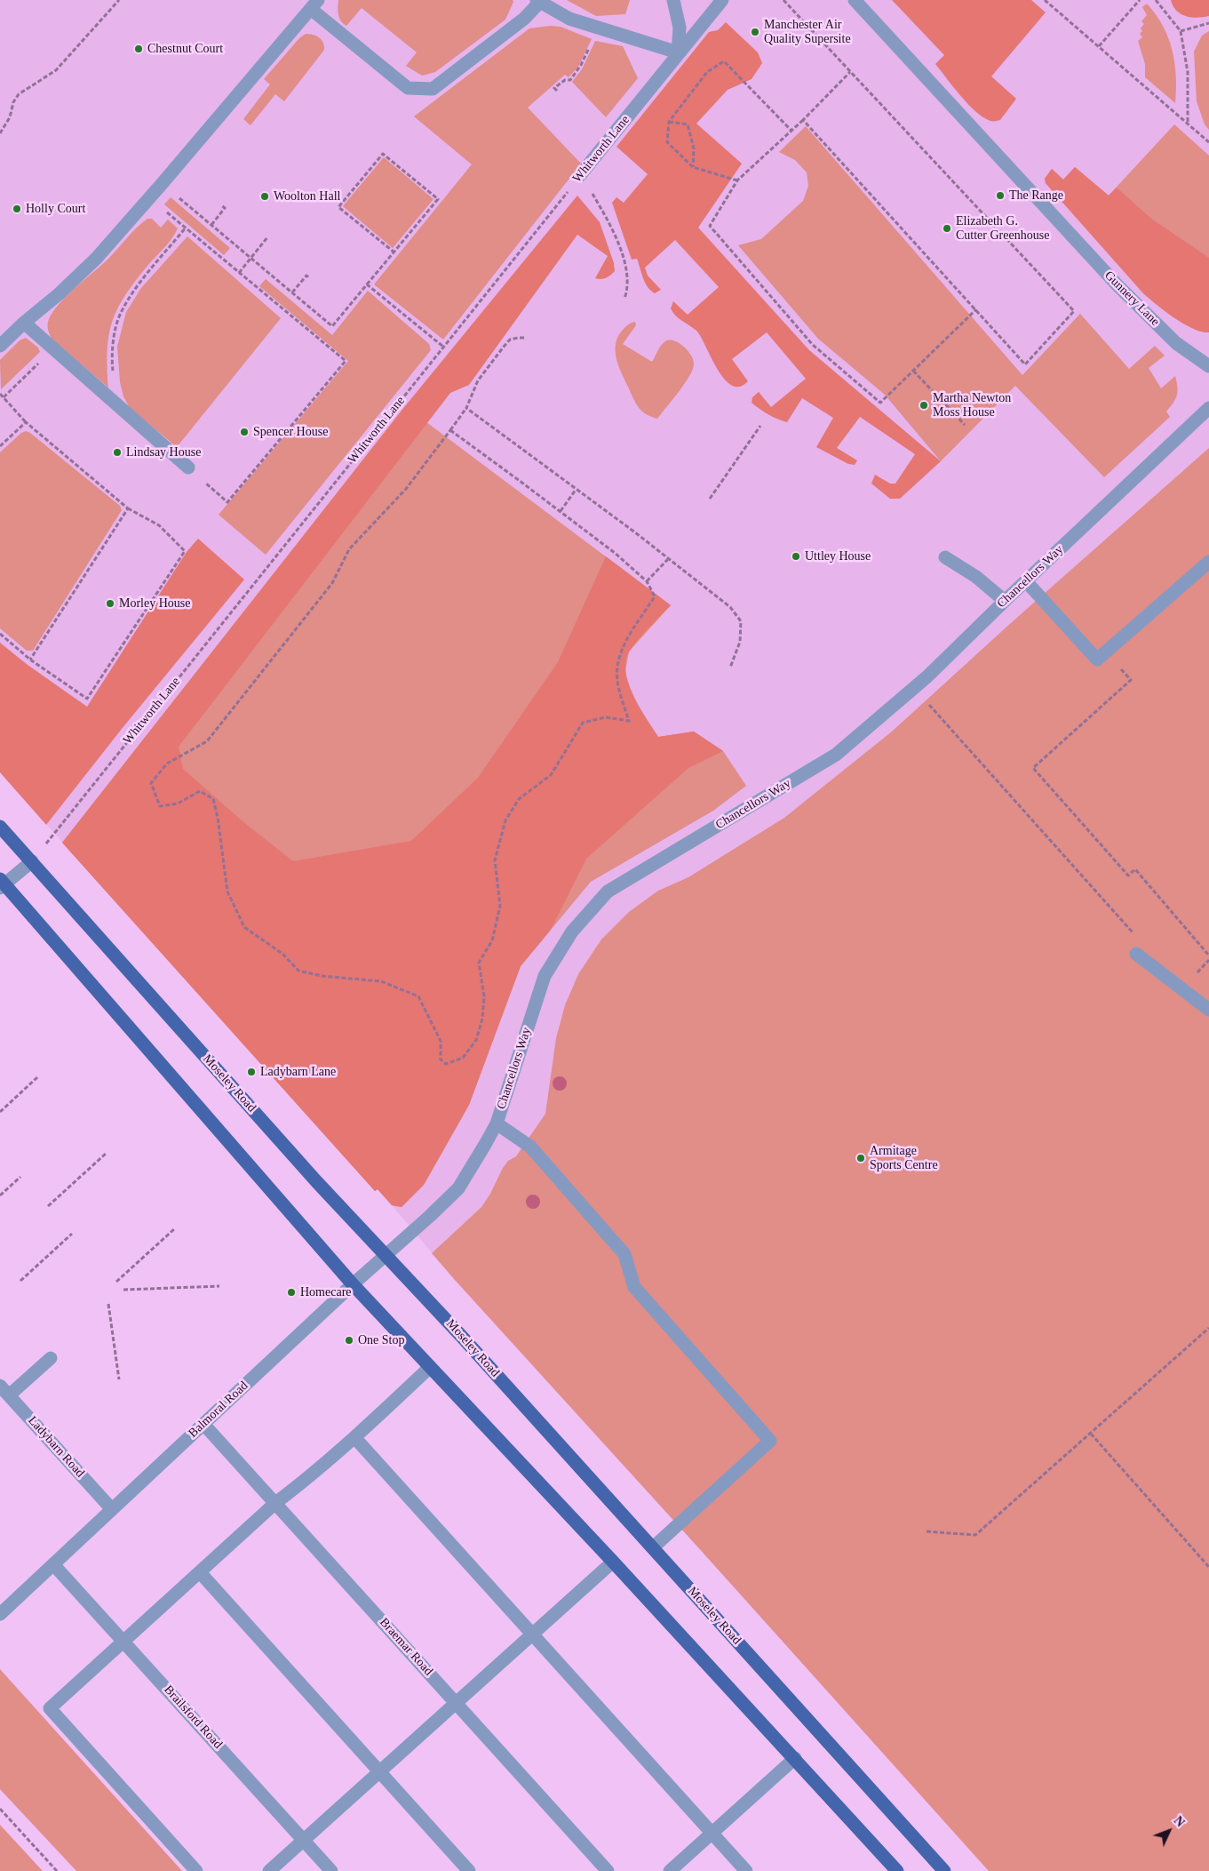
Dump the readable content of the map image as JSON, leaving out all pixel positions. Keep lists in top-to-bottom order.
{
  "streets": {
    "main road": ["Moseley Road"],
    "street": [
      "Whitworth Lane",
      "Gunnery Lane",
      "Chancellors Way",
      "Balmoral Road",
      "Ladybarn Road",
      "Braemar Road",
      "Brailsford Road"
    ]
  },
  "crossings": [
    ["Whitworth Lane", "Moseley Road"],
    ["Chancellors Way", "Moseley Road"],
    ["Chancellors Way", "Balmoral Road"],
    ["Moseley Road", "Balmoral Road"],
    ["Balmoral Road", "Ladybarn Road"],
    ["Balmoral Road", "Braemar Road"],
    ["Balmoral Road", "Brailsford Road"]
  ],
  "places": [
    "Manchester Air Quality Supersite",
    "Chestnut Court",
    "The Range",
    "Woolton Hall",
    "Holly Court",
    "Elizabeth G. Cutter Greenhouse",
    "Martha Newton Moss House",
    "Spencer House",
    "Lindsay House",
    "Uttley House",
    "Morley House",
    "Ladybarn Lane",
    "Armitage Sports Centre",
    "Homecare",
    "One Stop"
  ],
  "north": "top right"
}
